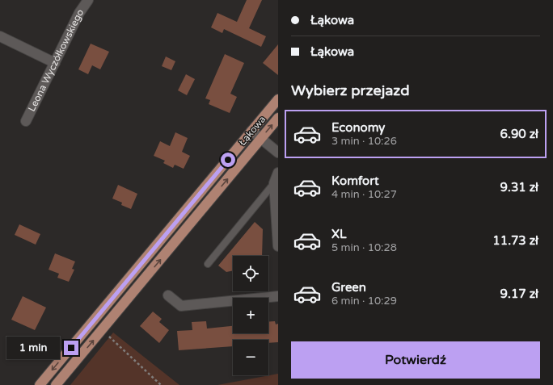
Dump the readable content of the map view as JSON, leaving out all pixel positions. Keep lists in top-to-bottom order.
{
  "streets": {
    "main road": ["Łąkowa"],
    "street": ["Leona Wyczółkowskiego"]
  },
  "page": {
    "banner": ["Łąkowa", "Łąkowa"],
    "heading": "Wybierz przejazd",
    "list": [
      {
        "name": "Economy",
        "note": "3 min · 10:26",
        "value": "6.90 zł"
      },
      {
        "name": "Komfort",
        "note": "4 min · 10:27",
        "value": "9.31 zł"
      },
      {
        "name": "XL",
        "note": "5 min · 10:28",
        "value": "11.73 zł"
      },
      {
        "name": "Green",
        "note": "6 min · 10:29",
        "value": "9.17 zł"
      }
    ],
    "map_buttons": ["+", "−"],
    "buttons": "Potwierdź",
    "bubble": "1 min"
  }
}
